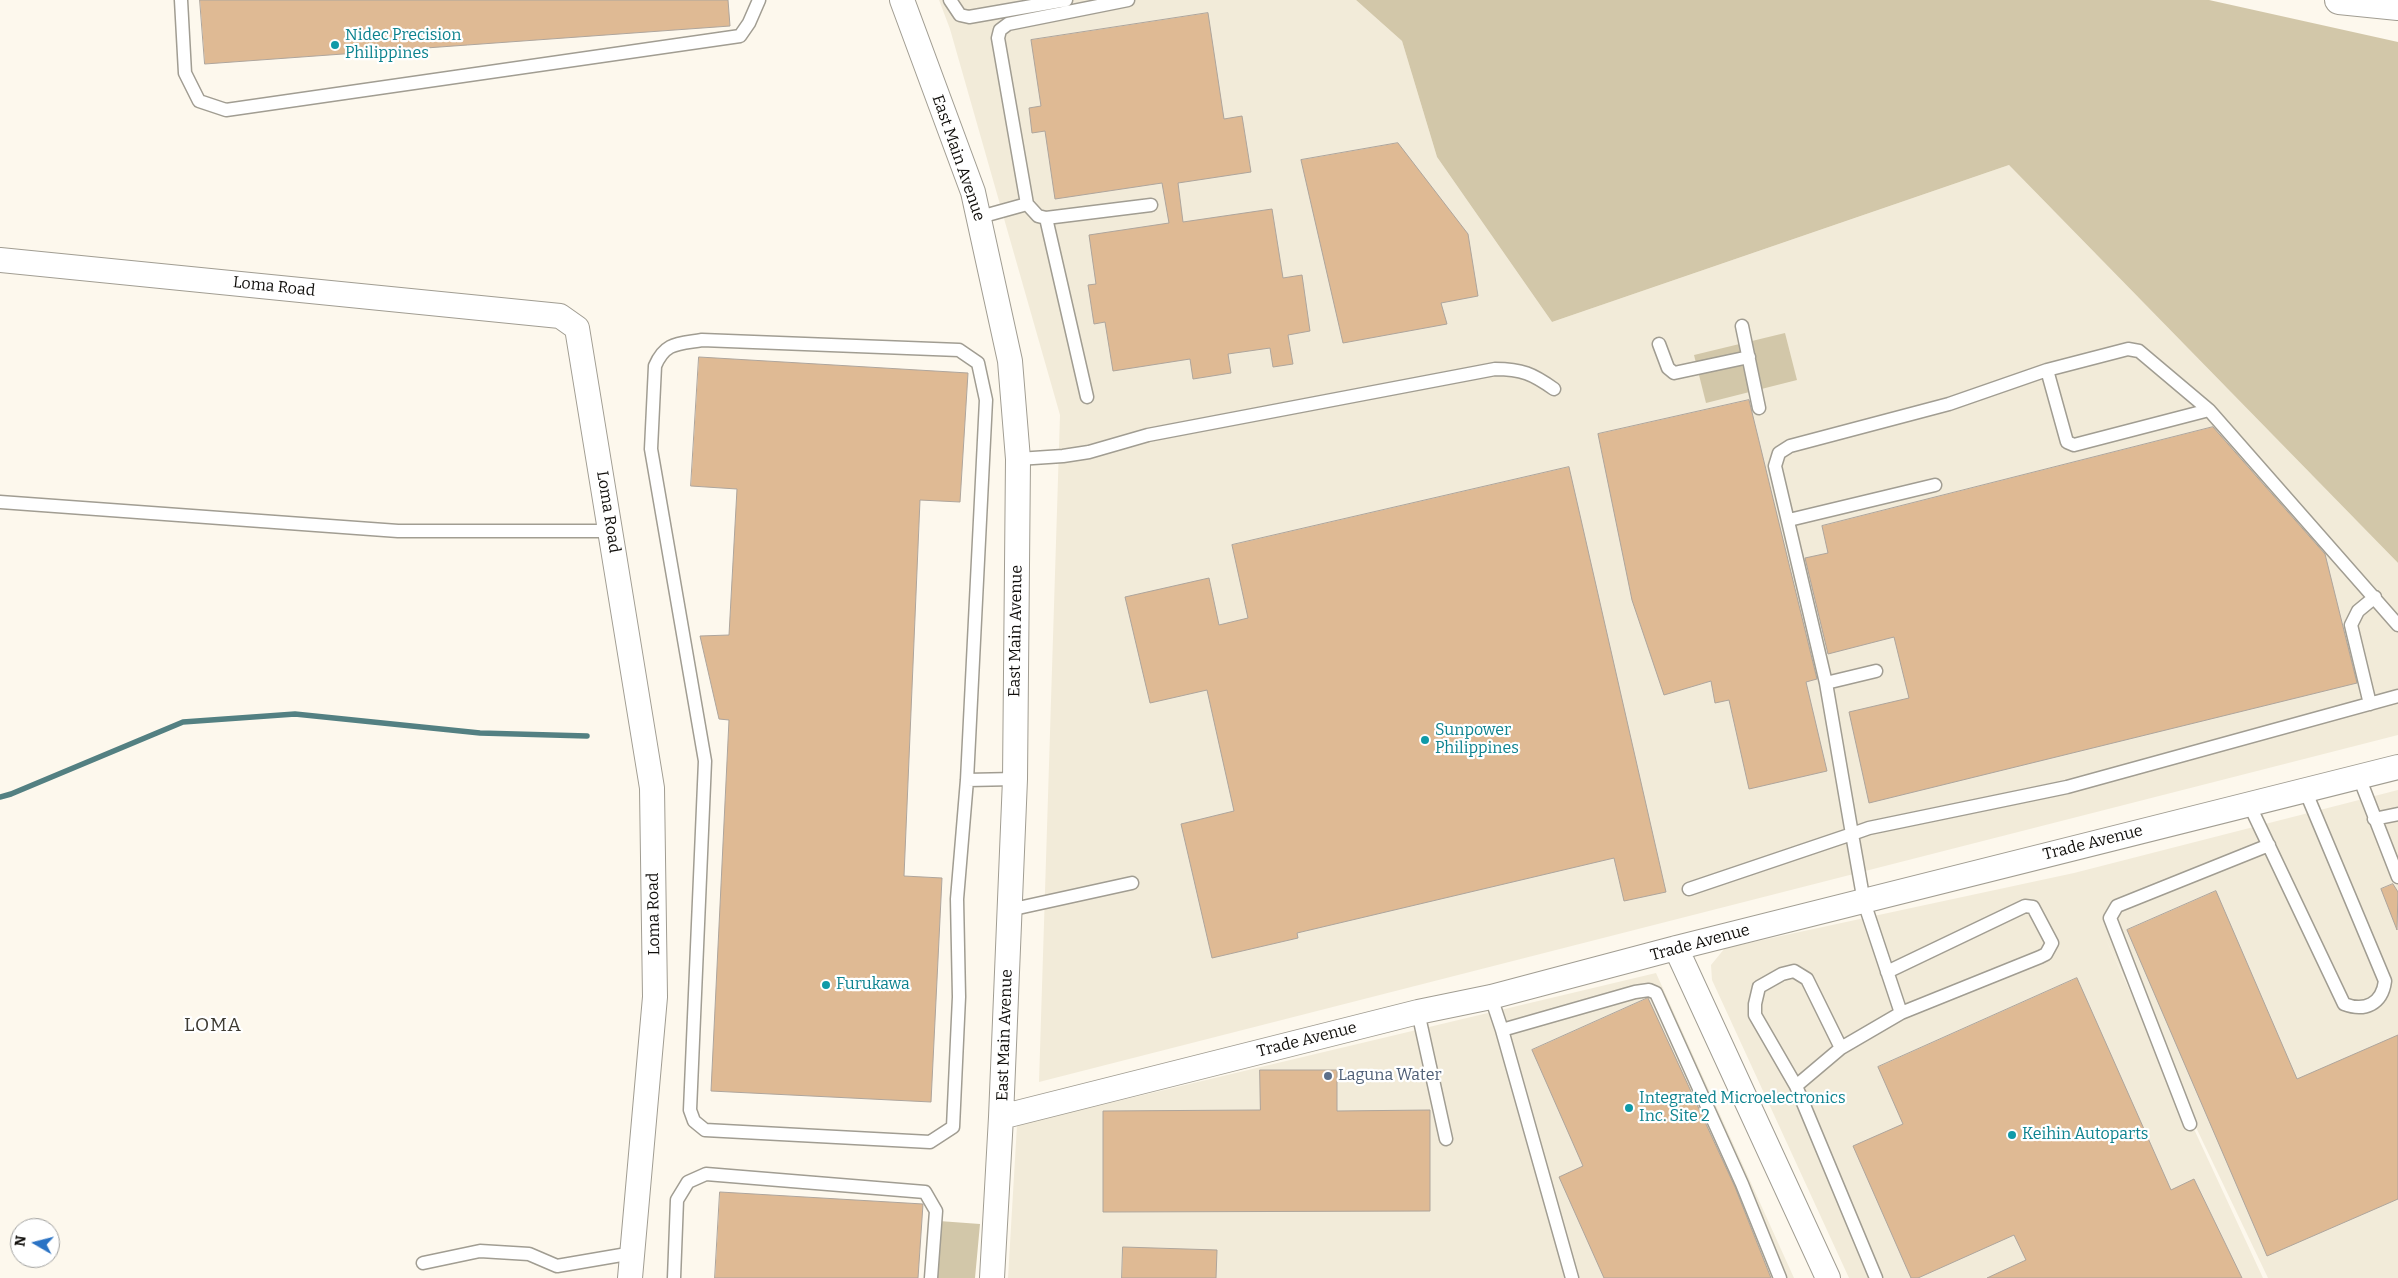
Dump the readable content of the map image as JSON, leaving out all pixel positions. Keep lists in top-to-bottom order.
{
  "streets": {
    "street": ["East Main Avenue", "Loma Road", "Trade Avenue"]
  },
  "crossings": [
    ["East Main Avenue", "Trade Avenue"]
  ],
  "districts": ["LOMA"],
  "places": [
    "Nidec Precision Philippines",
    "Sunpower Philippines",
    "Furukawa",
    "Laguna Water",
    "Integrated Microelectronics Inc. Site 2",
    "Keihin Autoparts"
  ],
  "north": "left"
}
